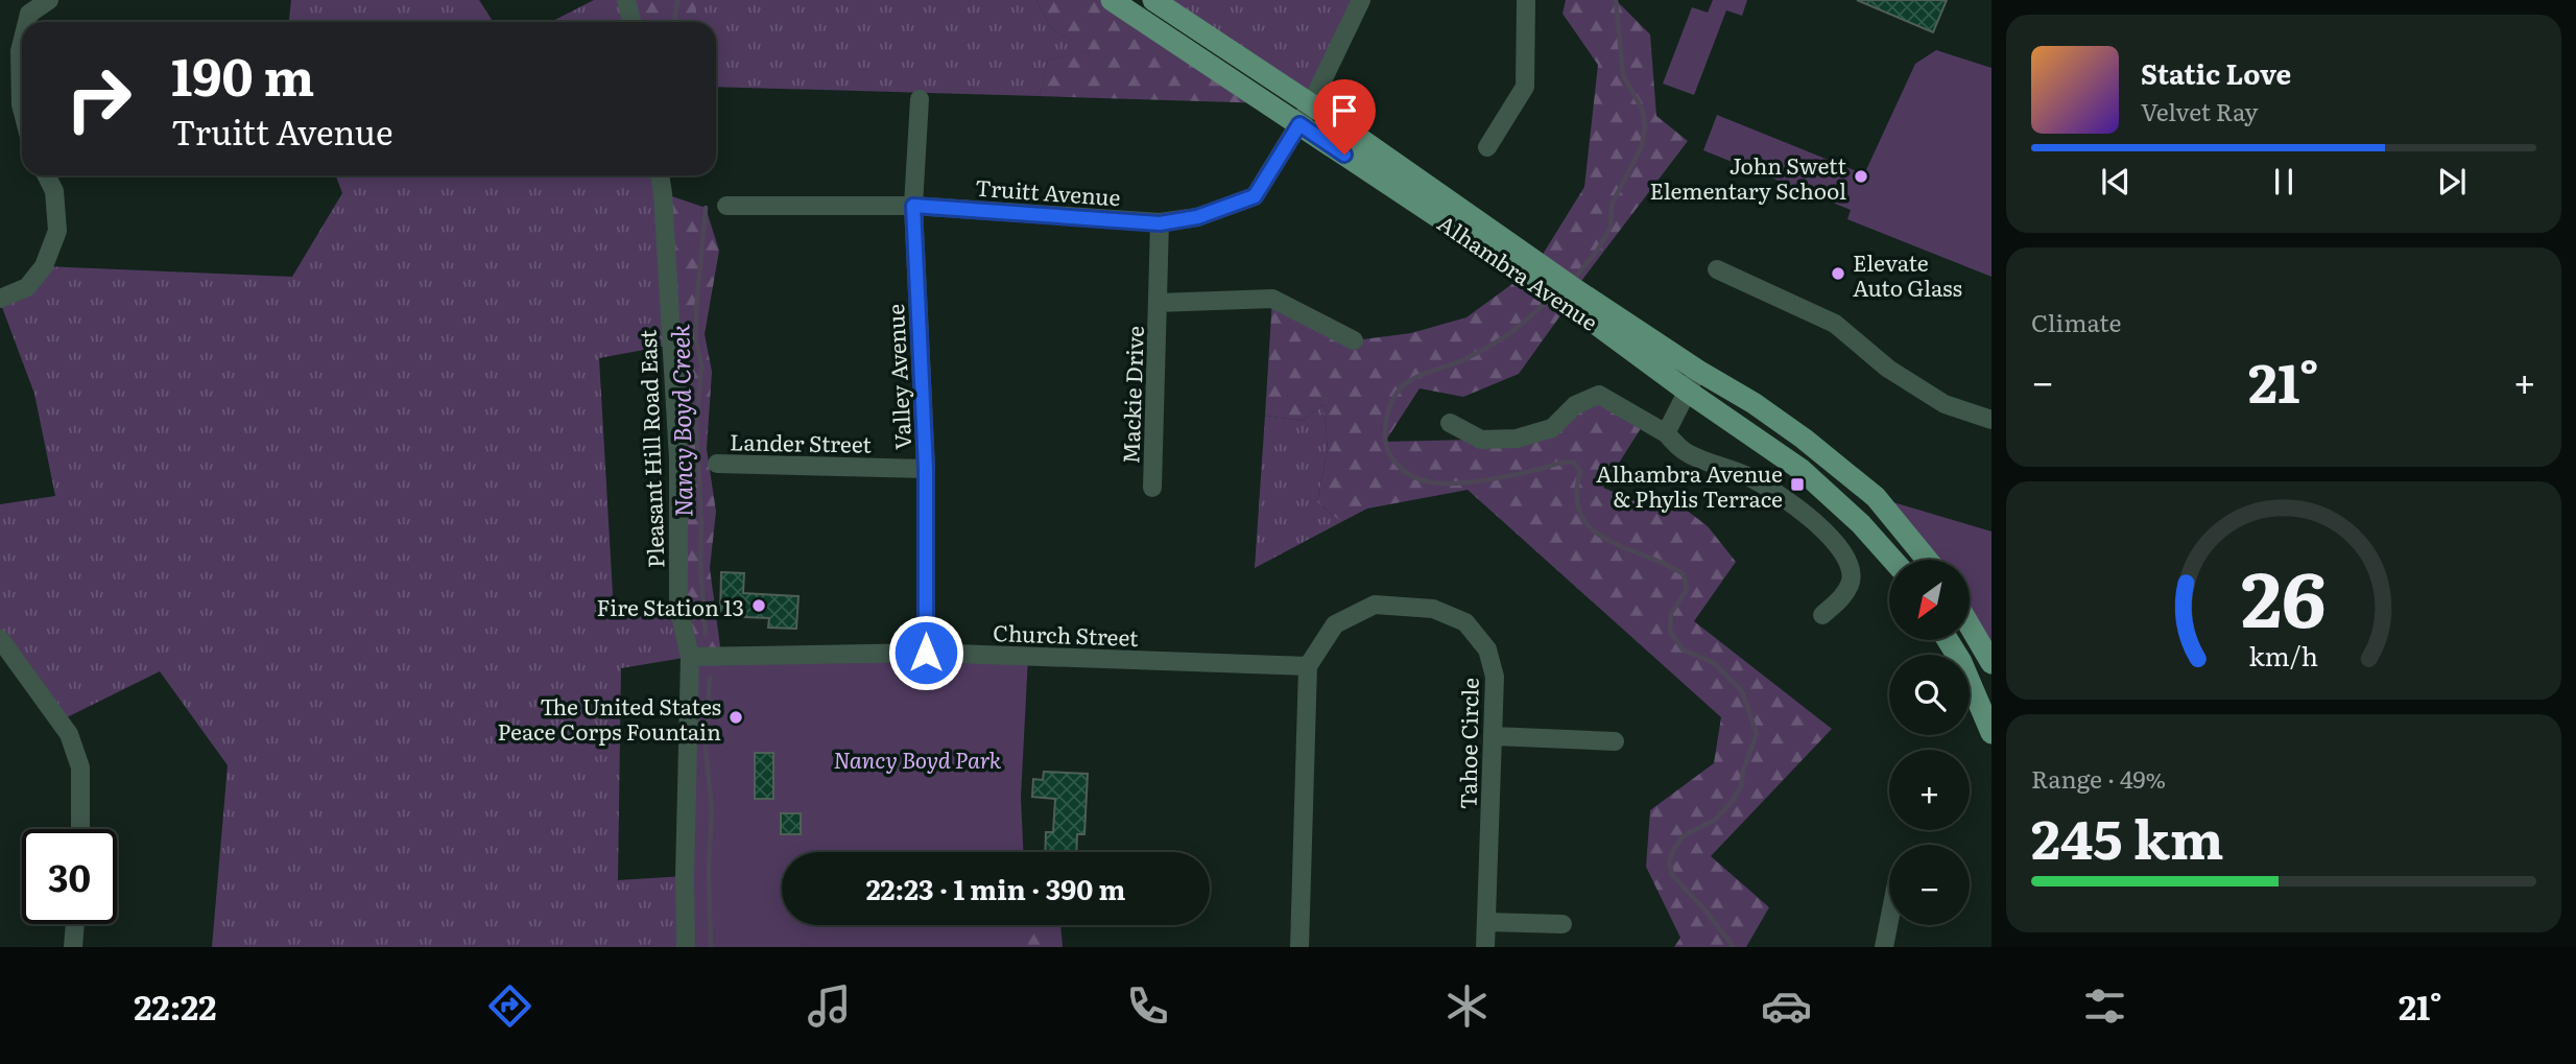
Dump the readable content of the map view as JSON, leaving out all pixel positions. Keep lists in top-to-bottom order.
{
  "streets": {
    "main road": ["Alhambra Avenue"],
    "street": [
      "Truitt Avenue",
      "Valley Avenue",
      "Mackie Drive",
      "Lander Street",
      "Pleasant Hill Road East",
      "Church Street",
      "Tahoe Circle"
    ]
  },
  "crossings": [
    ["Truitt Avenue", "Alhambra Avenue"],
    ["Truitt Avenue", "Valley Avenue"],
    ["Truitt Avenue", "Mackie Drive"],
    ["Valley Avenue", "Lander Street"],
    ["Valley Avenue", "Church Street"],
    ["Pleasant Hill Road East", "Church Street"],
    ["Church Street", "Tahoe Circle"]
  ],
  "water": ["Nancy Boyd Creek"],
  "parks": ["Nancy Boyd Park"],
  "places": {
    "other": [
      "John Swett Elementary School",
      "Elevate Auto Glass",
      "Fire Station 13",
      "The United States Peace Corps Fountain"
    ],
    "transit": ["Alhambra Avenue & Phylis Terrace"]
  },
  "north": "bottom left",
  "page": {
    "turn": ["190 m", "Truitt Avenue"],
    "song": ["Static Love", "Velvet Ray"],
    "tile": [
      "Climate",
      ["Range · 49%", "245 km"]
    ],
    "heat": ["−", "21°", "+"],
    "map_buttons": ["+", "−"],
    "limit": "30",
    "trip": "22:23 · 1 min · 390 m",
    "tabs": ["22:22", "21°"],
    "gauge": ["26", "km/h"]
  }
}
